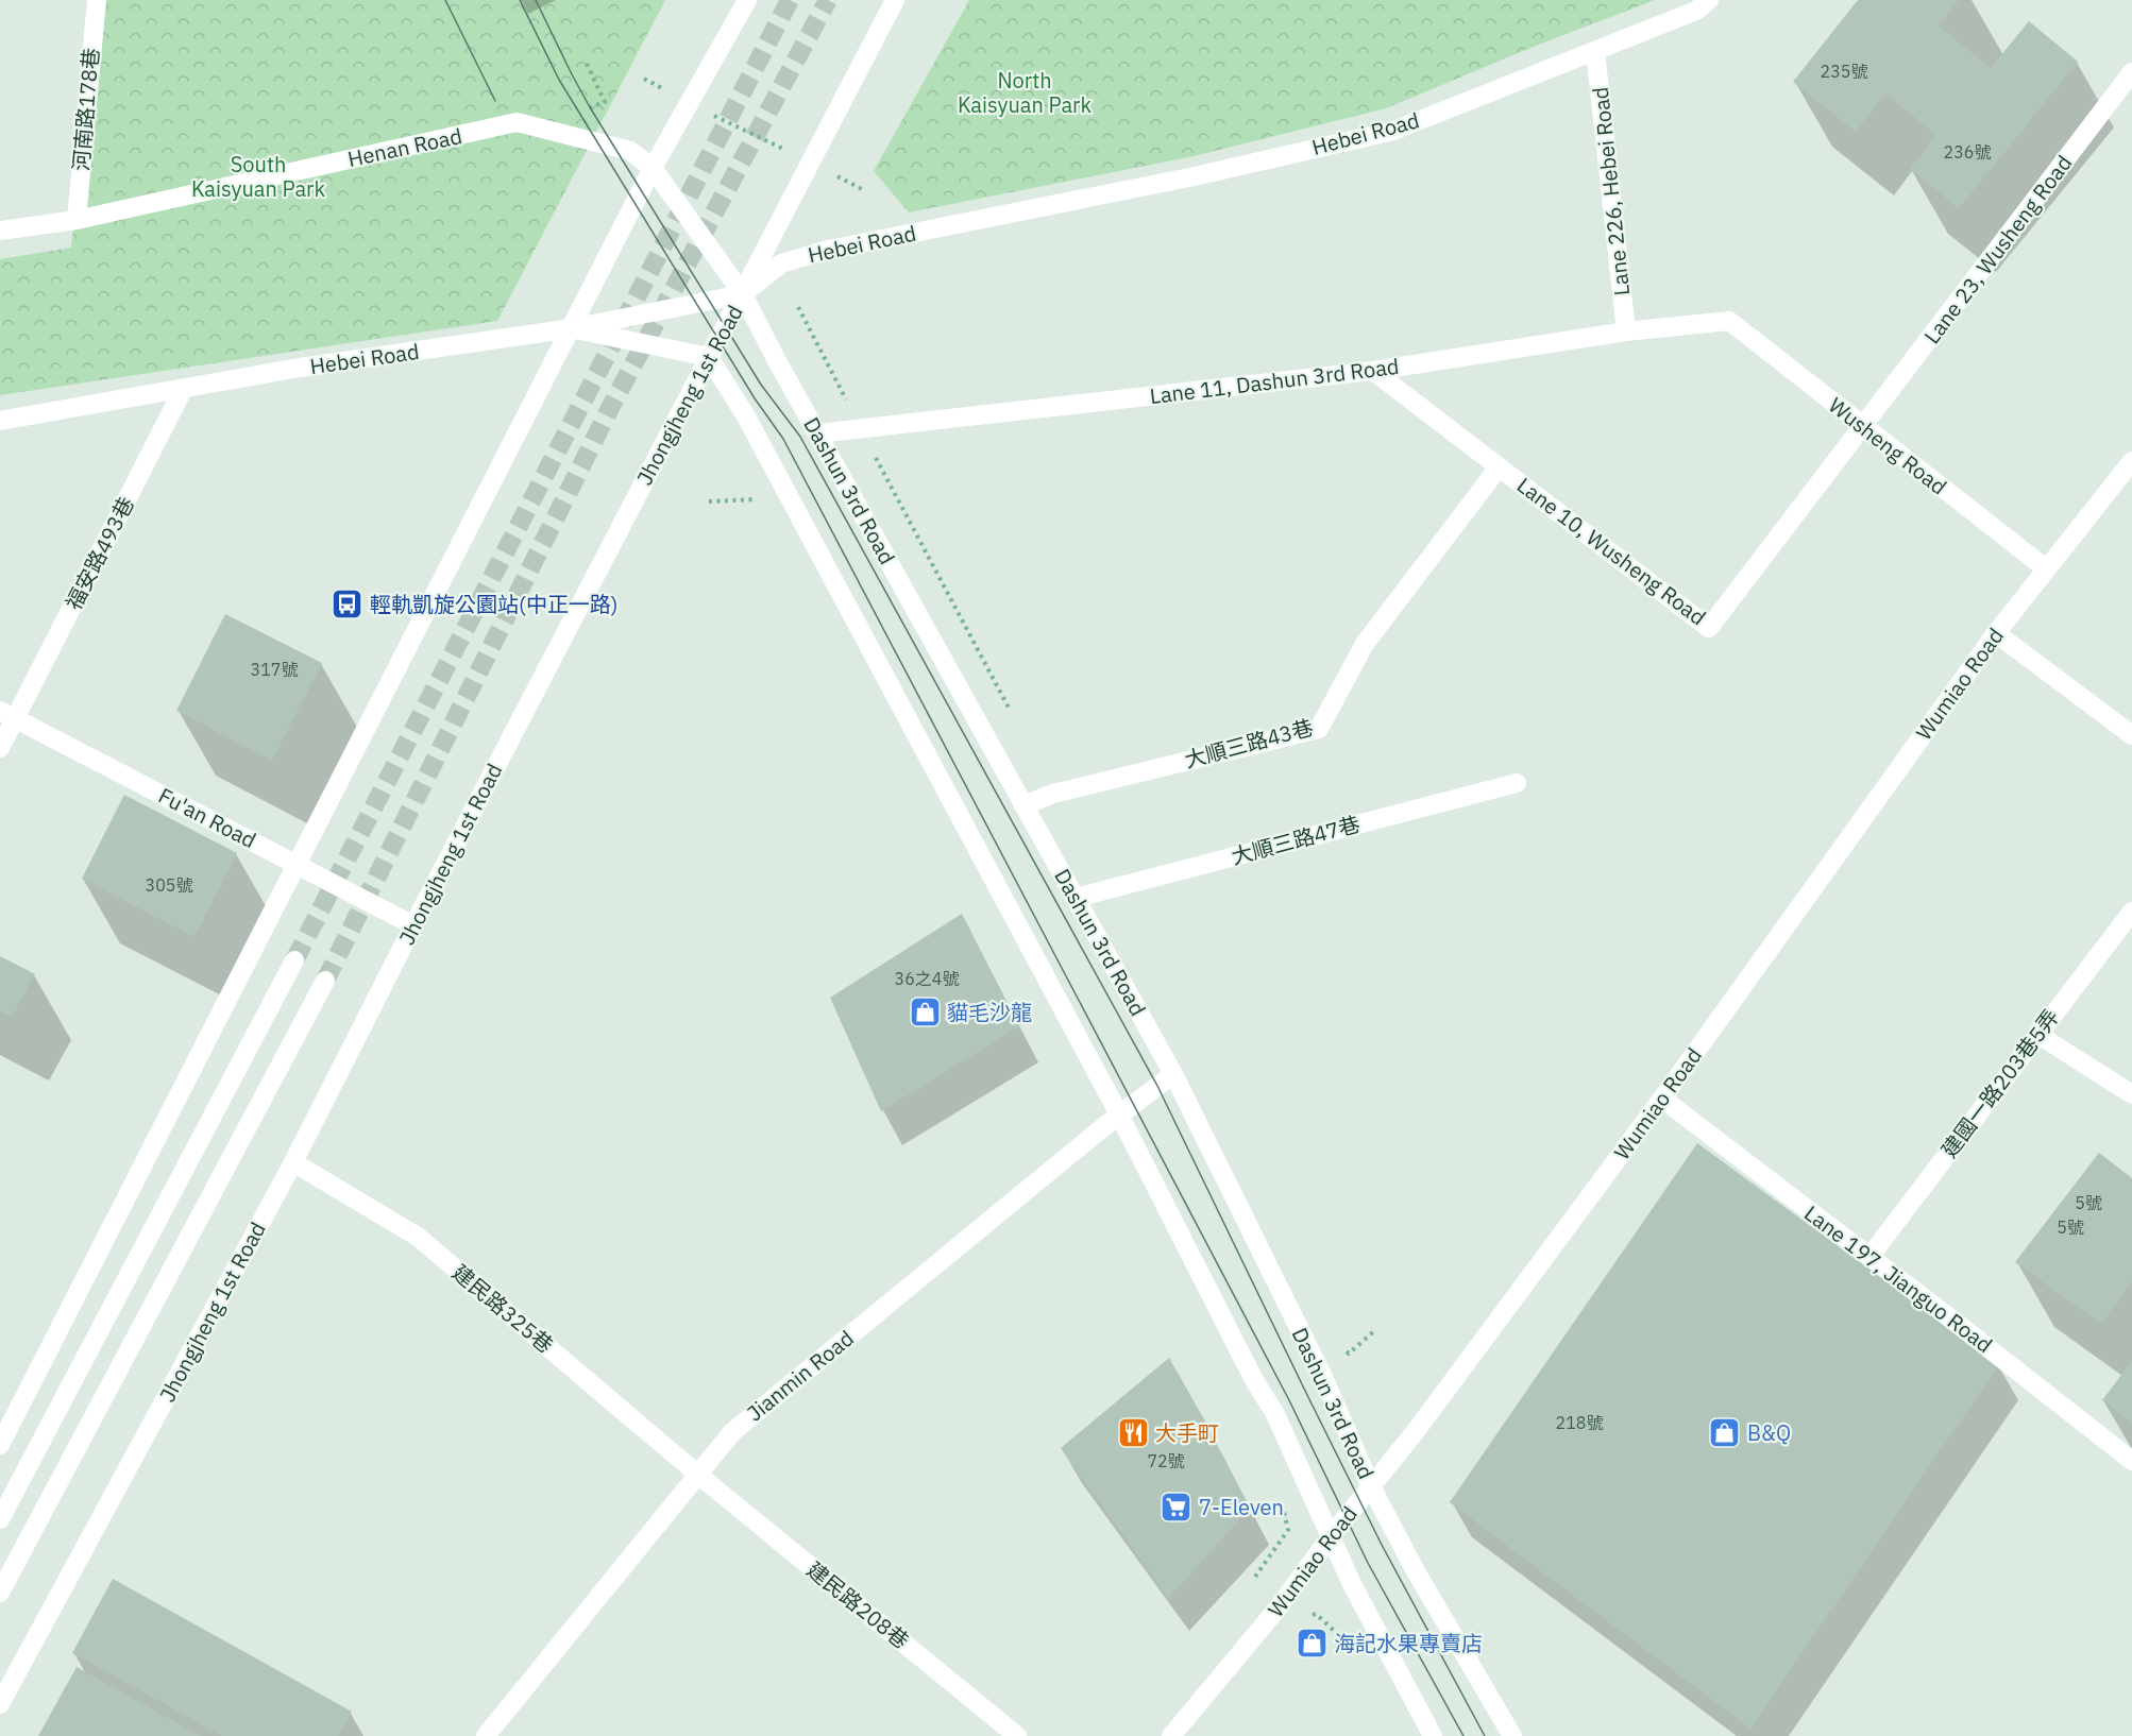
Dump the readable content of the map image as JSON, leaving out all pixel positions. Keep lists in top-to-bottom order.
{
  "streets": {
    "street": [
      "河南路178巷",
      "Hebei Road",
      "Henan Road",
      "Lane 226, Hebei Road",
      "Lane 23, Wusheng Road",
      "Lane 11, Dashun 3rd Road",
      "Jhongjheng 1st Road",
      "Wusheng Road",
      "Dashun 3rd Road",
      "Lane 10, Wusheng Road",
      "福安路493巷",
      "Wumiao Road",
      "大順三路43巷",
      "Fu'an Road",
      "大順三路47巷",
      "建國一路203巷5弄",
      "Lane 197, Jianguo Road",
      "建民路325巷",
      "Jianmin Road",
      "建民路208巷"
    ]
  },
  "crossings": [
    ["河南路178巷", "Henan Road"],
    ["Hebei Road", "Lane 226, Hebei Road"],
    ["Hebei Road", "Jhongjheng 1st Road"],
    ["Hebei Road", "Dashun 3rd Road"],
    ["Hebei Road", "福安路493巷"],
    ["Henan Road", "Dashun 3rd Road"],
    ["Lane 226, Hebei Road", "Lane 11, Dashun 3rd Road"],
    ["Lane 23, Wusheng Road", "Wusheng Road"],
    ["Lane 23, Wusheng Road", "Lane 10, Wusheng Road"],
    ["Lane 11, Dashun 3rd Road", "Wusheng Road"],
    ["Lane 11, Dashun 3rd Road", "Dashun 3rd Road"],
    ["Lane 11, Dashun 3rd Road", "Lane 10, Wusheng Road"],
    ["Jhongjheng 1st Road", "Dashun 3rd Road"],
    ["Jhongjheng 1st Road", "Fu'an Road"],
    ["Jhongjheng 1st Road", "建民路325巷"],
    ["Wusheng Road", "Lane 10, Wusheng Road"],
    ["Wusheng Road", "Wumiao Road"],
    ["Dashun 3rd Road", "Wumiao Road"],
    ["Dashun 3rd Road", "大順三路43巷"],
    ["Dashun 3rd Road", "大順三路47巷"],
    ["Dashun 3rd Road", "Jianmin Road"],
    ["Lane 10, Wusheng Road", "大順三路43巷"],
    ["福安路493巷", "Fu'an Road"],
    ["Wumiao Road", "Lane 197, Jianguo Road"],
    ["建國一路203巷5弄", "Lane 197, Jianguo Road"],
    ["建民路325巷", "Jianmin Road"],
    ["建民路325巷", "建民路208巷"],
    ["Jianmin Road", "建民路208巷"]
  ],
  "parks": ["North Kaisyuan Park", "South Kaisyuan Park"],
  "places": {
    "bus stop": ["輕軌凱旋公園站(中正一路)"],
    "shop": ["貓毛沙龍", "B&Q", "海記水果專賣店"],
    "restaurant": ["大手町"],
    "supermarket": ["7-Eleven"]
  },
  "house_numbers": [
    "235號",
    "236號",
    "317號",
    "305號",
    "36之4號",
    "5號",
    "5號",
    "218號",
    "72號"
  ]
}
